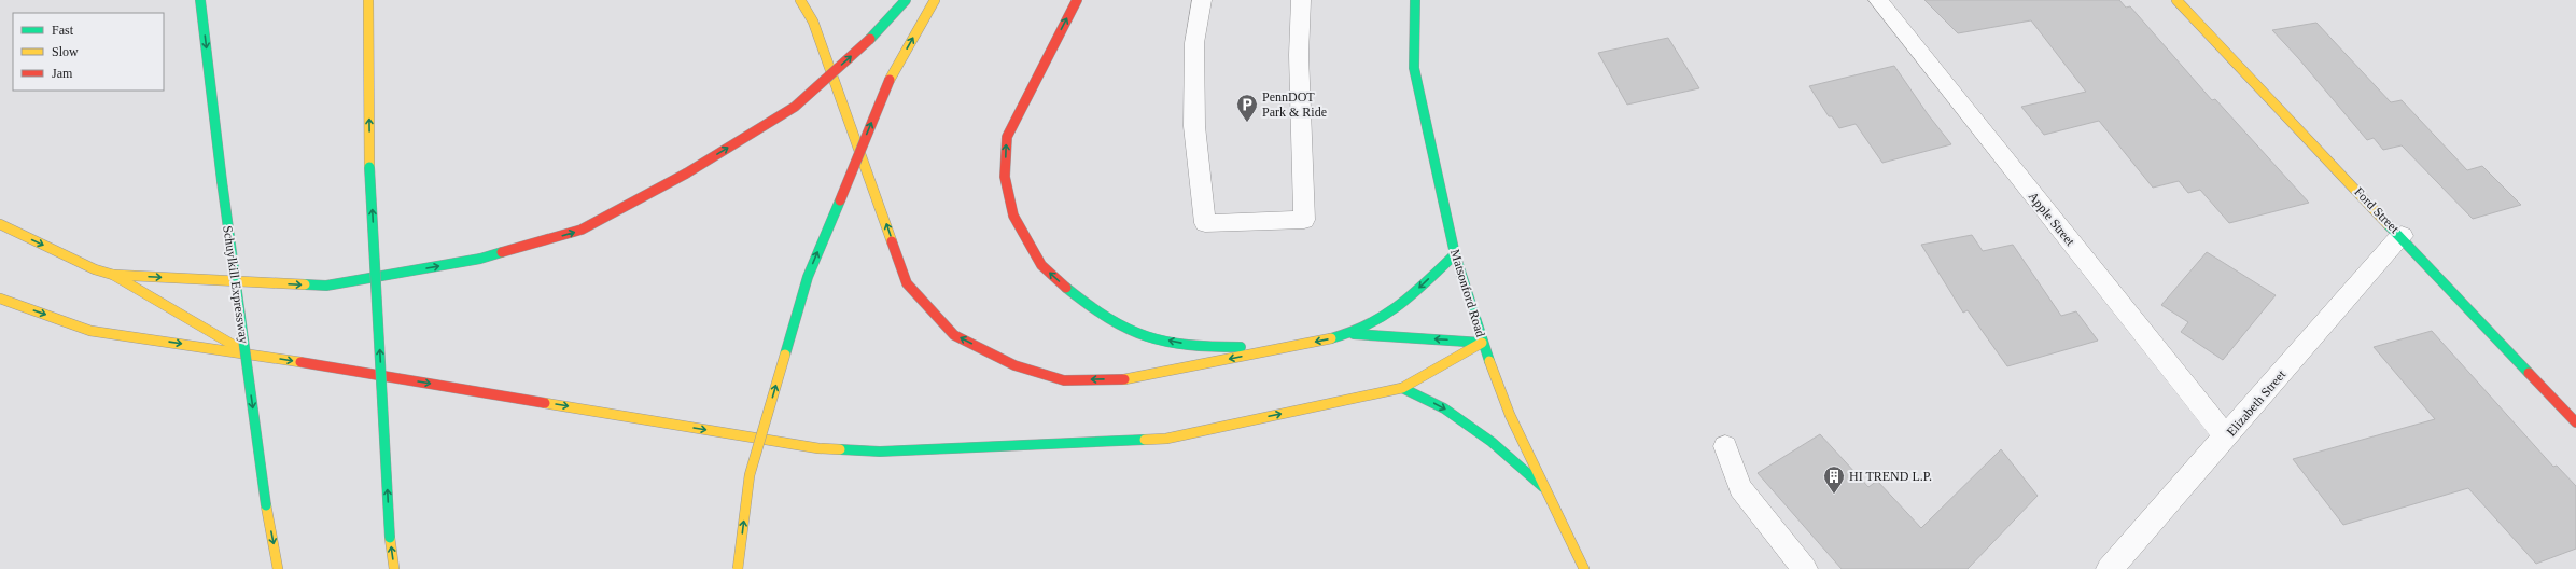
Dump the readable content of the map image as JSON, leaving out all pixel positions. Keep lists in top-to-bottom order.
{
  "streets": {
    "main road": ["Ford Street", "Schuylkill Expressway", "Matsonford Road"],
    "street": ["Apple Street", "Elizabeth Street"]
  },
  "crossings": [
    ["Ford Street", "Elizabeth Street"],
    ["Apple Street", "Elizabeth Street"]
  ],
  "one_way": ["Schuylkill Expressway"],
  "places": {
    "parking": ["PennDOT Park & Ride"],
    "building": ["HI TREND L.P."]
  },
  "legend": ["Fast", "Slow", "Jam"]
}
